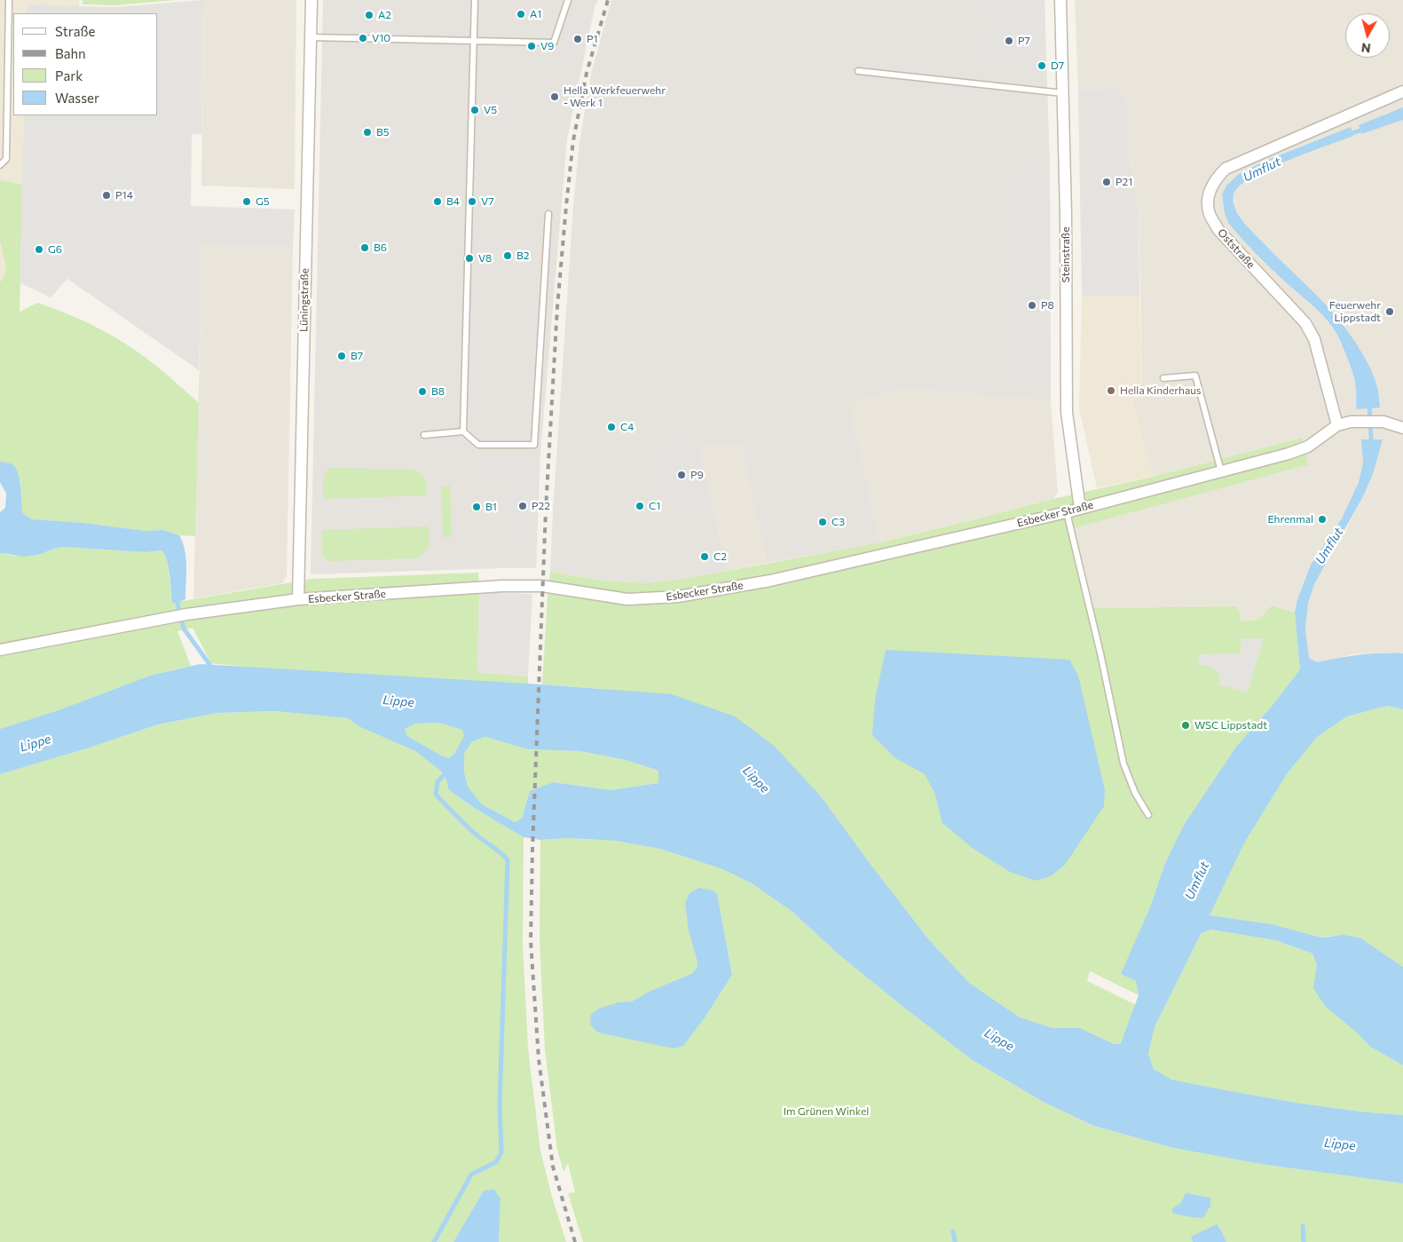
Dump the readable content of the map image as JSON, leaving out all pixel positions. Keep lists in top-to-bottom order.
{
  "streets": {
    "street": [
      "Oststraße",
      "Steinstraße",
      "Lüningstraße",
      "Esbecker Straße"
    ]
  },
  "crossings": [
    ["Oststraße", "Esbecker Straße"],
    ["Steinstraße", "Esbecker Straße"],
    ["Lüningstraße", "Esbecker Straße"]
  ],
  "water": ["Umflut", "Lippe"],
  "parks": ["Im Grünen Winkel"],
  "places": [
    "A1",
    "A2",
    "V10",
    "P1",
    "P7",
    "V9",
    "D7",
    "Hella Werkfeuerwehr - Werk 1",
    "V5",
    "B5",
    "P21",
    "P14",
    "G5",
    "B4",
    "V7",
    "B6",
    "G6",
    "B2",
    "V8",
    "P8",
    "Feuerwehr Lippstadt",
    "B7",
    "Hella Kinderhaus",
    "B8",
    "C4",
    "P9",
    "P22",
    "C1",
    "B1",
    "Ehrenmal",
    "C3",
    "C2",
    "WSC Lippstadt"
  ],
  "legend": [
    "Straße",
    "Bahn",
    "Park",
    "Wasser"
  ],
  "north": "bottom"
}
